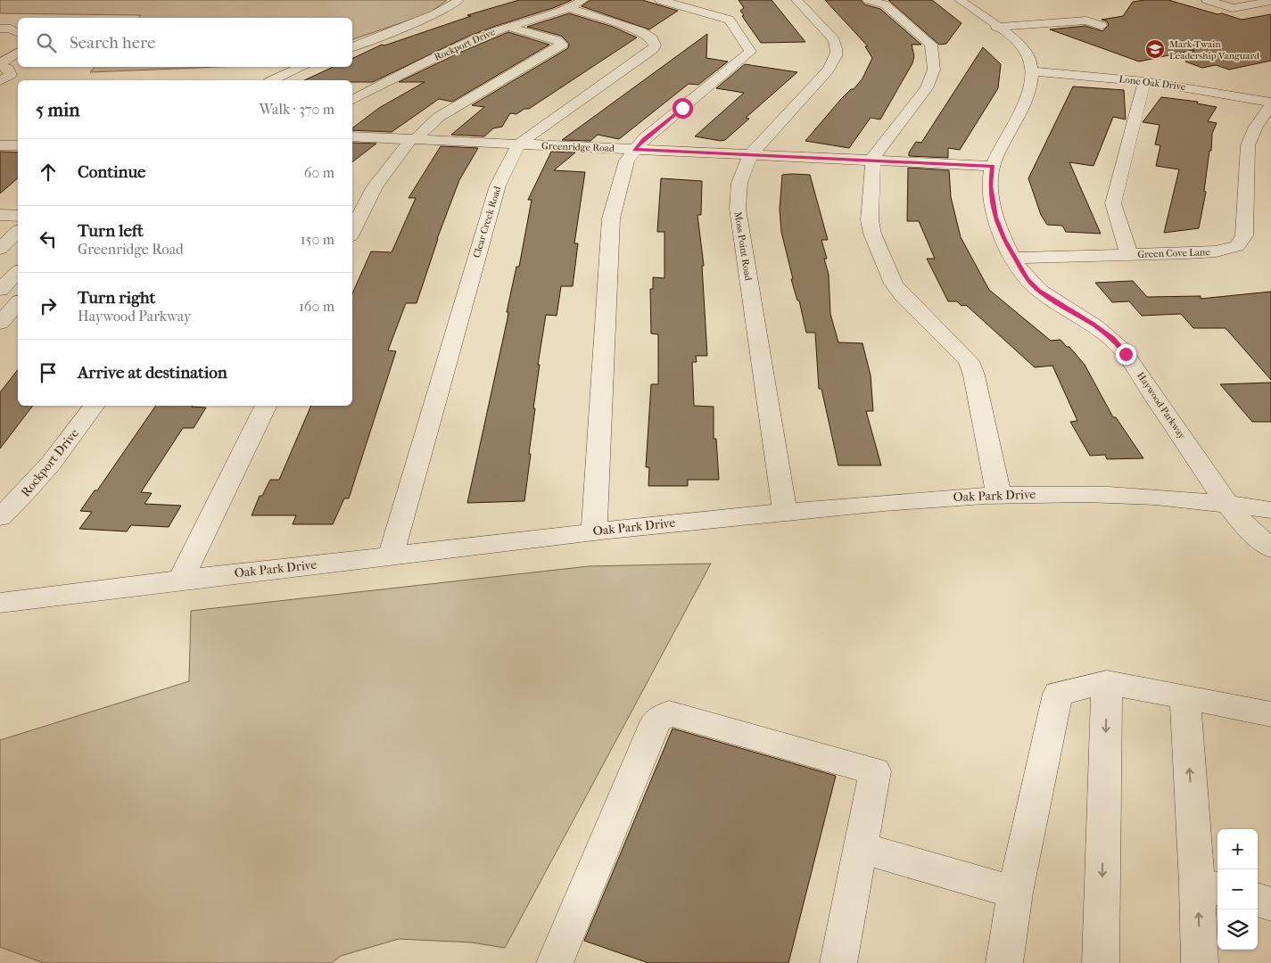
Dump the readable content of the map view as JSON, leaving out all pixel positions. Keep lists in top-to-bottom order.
{
  "streets": {
    "street": [
      "Rockport Drive",
      "Lone Oak Drive",
      "Greenridge Road",
      "Clear Creek Road",
      "Moss Point Road",
      "Green Cove Lane",
      "Haywood Parkway",
      "Oak Park Drive"
    ]
  },
  "crossings": [
    ["Rockport Drive", "Clear Creek Road"],
    ["Lone Oak Drive", "Green Cove Lane"],
    ["Lone Oak Drive", "Haywood Parkway"],
    ["Greenridge Road", "Clear Creek Road"],
    ["Greenridge Road", "Moss Point Road"],
    ["Greenridge Road", "Haywood Parkway"],
    ["Clear Creek Road", "Oak Park Drive"],
    ["Moss Point Road", "Oak Park Drive"],
    ["Green Cove Lane", "Haywood Parkway"],
    ["Haywood Parkway", "Oak Park Drive"]
  ],
  "places": {
    "school or university": ["Mark Twain Leadership Vanguard"]
  },
  "page": {
    "search": "Search here",
    "heading": ["5 min", "Walk · 370 m"],
    "list": [
      ["Continue", "60 m"],
      ["Turn left", "Greenridge Road", "150 m"],
      ["Turn right", "Haywood Parkway", "160 m"],
      "Arrive at destination"
    ],
    "map_buttons": ["+", "−"]
  }
}
